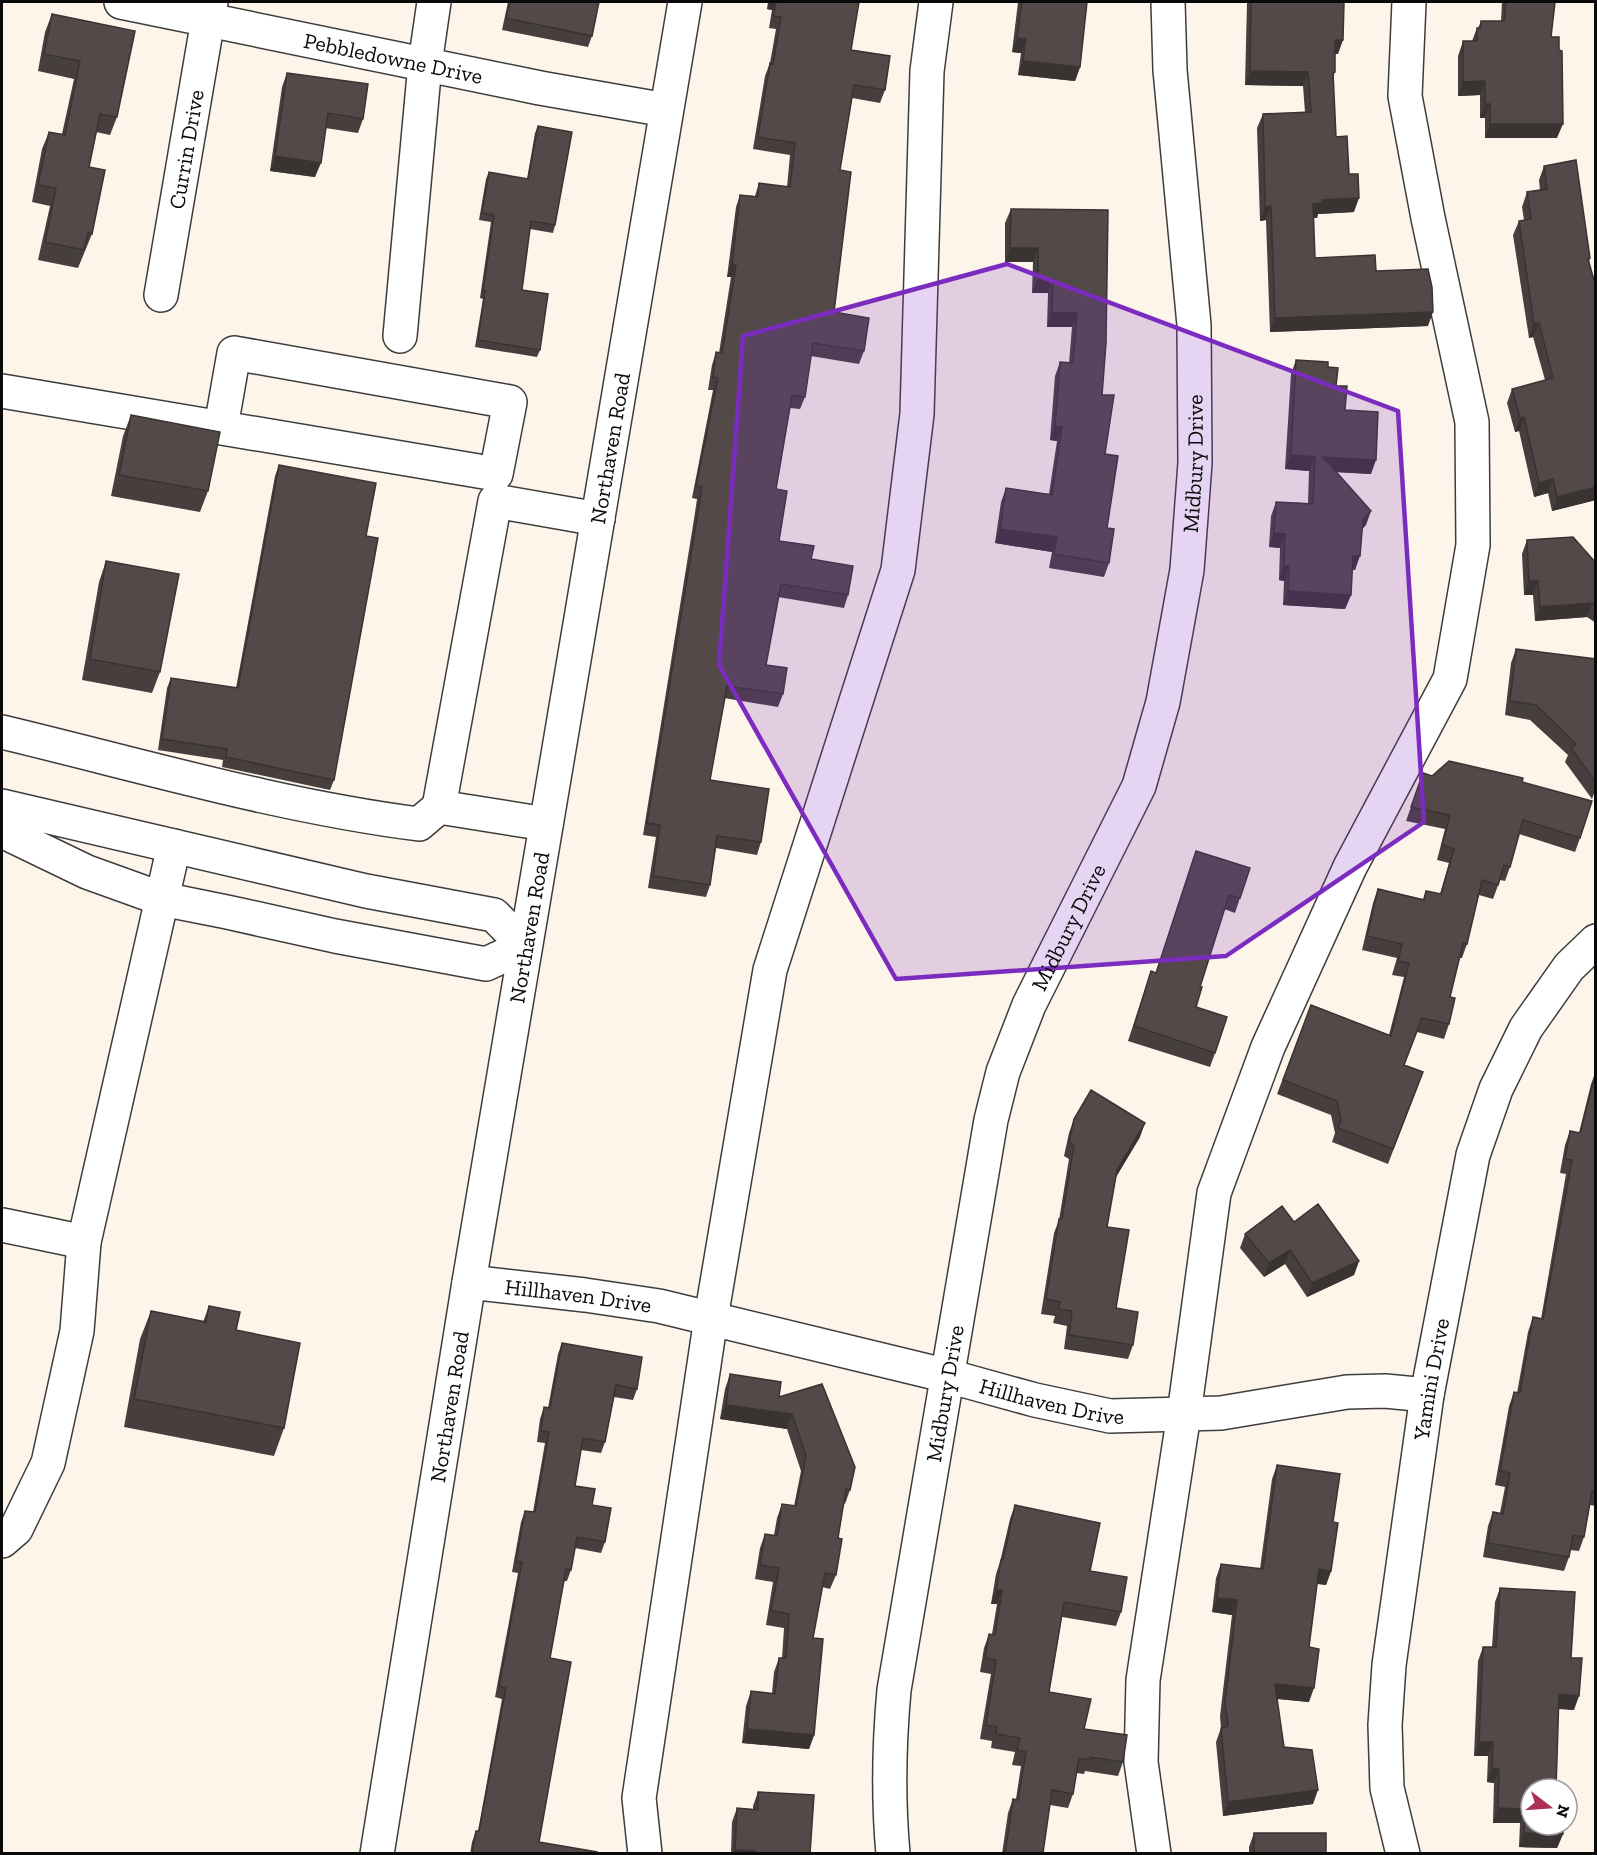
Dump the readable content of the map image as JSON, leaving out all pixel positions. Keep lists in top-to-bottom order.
{
  "streets": {
    "street": [
      "Pebbledowne Drive",
      "Currin Drive",
      "Northaven Road",
      "Midbury Drive",
      "Hillhaven Drive",
      "Yamini Drive"
    ]
  },
  "crossings": [
    ["Pebbledowne Drive", "Currin Drive"],
    ["Pebbledowne Drive", "Northaven Road"],
    ["Northaven Road", "Hillhaven Drive"],
    ["Midbury Drive", "Hillhaven Drive"],
    ["Hillhaven Drive", "Yamini Drive"]
  ],
  "north": "right"
}
